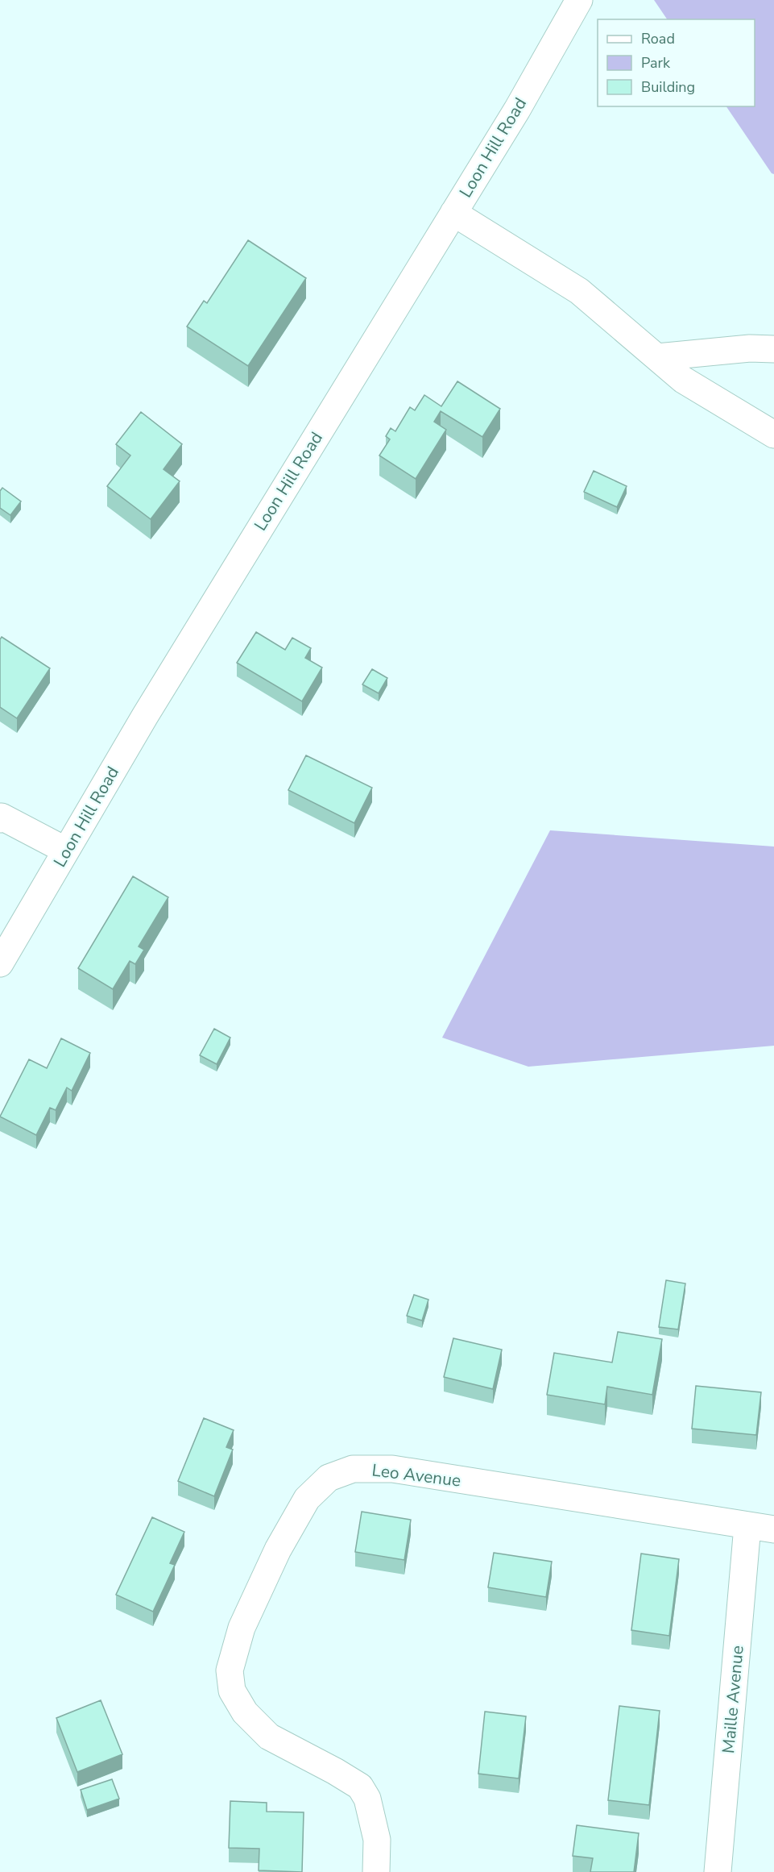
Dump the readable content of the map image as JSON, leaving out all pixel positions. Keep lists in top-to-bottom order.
{
  "streets": {
    "street": ["Loon Hill Road", "Leo Avenue", "Maille Avenue"]
  },
  "crossings": [
    ["Leo Avenue", "Maille Avenue"]
  ],
  "legend": ["Road", "Park", "Building"]
}
